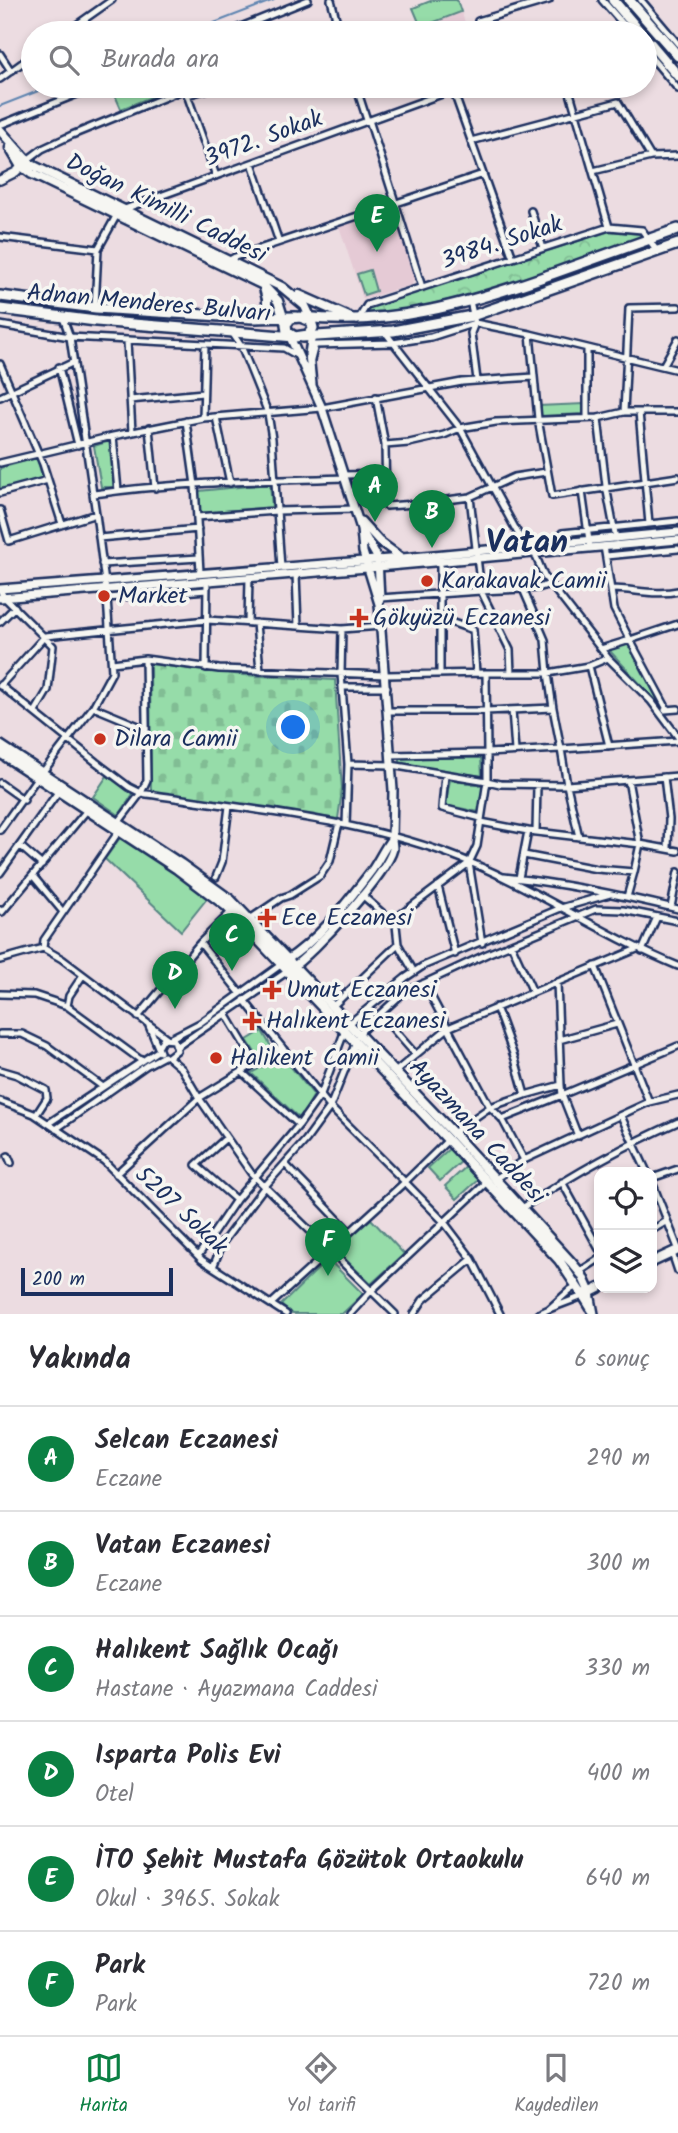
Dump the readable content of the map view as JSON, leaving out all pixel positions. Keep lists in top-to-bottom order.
{
  "streets": {
    "main road": ["Doğan Kimilli Caddesi", "Adnan Menderes Bulvarı", "Ayazmana Caddesi"],
    "street": ["3972. Sokak", "3984. Sokak", "5207 Sokak"]
  },
  "crossings": [
    ["3972. Sokak", "Doğan Kimilli Caddesi"],
    ["Doğan Kimilli Caddesi", "Adnan Menderes Bulvarı"],
    ["3984. Sokak", "Adnan Menderes Bulvarı"]
  ],
  "districts": ["Vatan"],
  "places": {
    "other": [
      "Karakavak Camii",
      "Market",
      "Dilara Camii",
      "Halikent Camii"
    ],
    "health": [
      "Gökyüzü Eczanesi",
      "Ece Eczanesi",
      "Umut Eczanesi",
      "Halıkent Eczanesi"
    ]
  },
  "scale_bar": "200 m",
  "page": {
    "search": "Burada ara",
    "pins": [
      "E",
      "A",
      "B",
      "C",
      "D",
      "F"
    ],
    "scale": "200 m",
    "heading": ["Yakında", "6 sonuç"],
    "list": [
      {
        "mark": "A",
        "name": "Selcan Eczanesi",
        "note": "Eczane",
        "value": "290 m"
      },
      {
        "mark": "B",
        "name": "Vatan Eczanesi",
        "note": "Eczane",
        "value": "300 m"
      },
      {
        "mark": "C",
        "name": "Halıkent Sağlık Ocağı",
        "note": "Hastane · Ayazmana Caddesi",
        "value": "330 m"
      },
      {
        "mark": "D",
        "name": "Isparta Polis Evi",
        "note": "Otel",
        "value": "400 m"
      },
      {
        "mark": "E",
        "name": "İTO Şehit Mustafa Gözütok Ortaokulu",
        "note": "Okul · 3965. Sokak",
        "value": "640 m"
      },
      {
        "mark": "F",
        "name": "Park",
        "note": "Park",
        "value": "720 m"
      }
    ],
    "nav": ["Harita", "Yol tarifi", "Kaydedilen"]
  }
}
